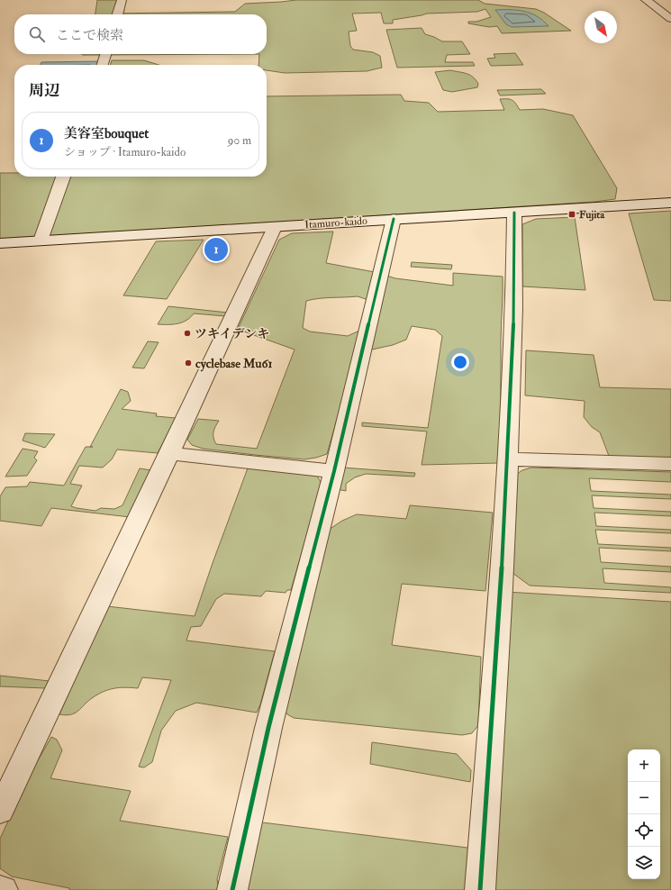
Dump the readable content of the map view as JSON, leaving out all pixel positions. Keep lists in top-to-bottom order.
{
  "streets": {
    "street": ["Itamuro-kaido"]
  },
  "places": {
    "transit": ["Fujita"],
    "other": ["ツキイデンキ", "cyclebase Mu61"]
  },
  "north": "bottom right",
  "page": {
    "search": "ここで検索",
    "heading": "周辺",
    "list": [
      {
        "mark": "1",
        "name": "美容室bouquet",
        "note": "ショップ · Itamuro-kaido",
        "value": "90 m"
      }
    ],
    "pins": "1",
    "map_buttons": ["+", "−"]
  }
}
